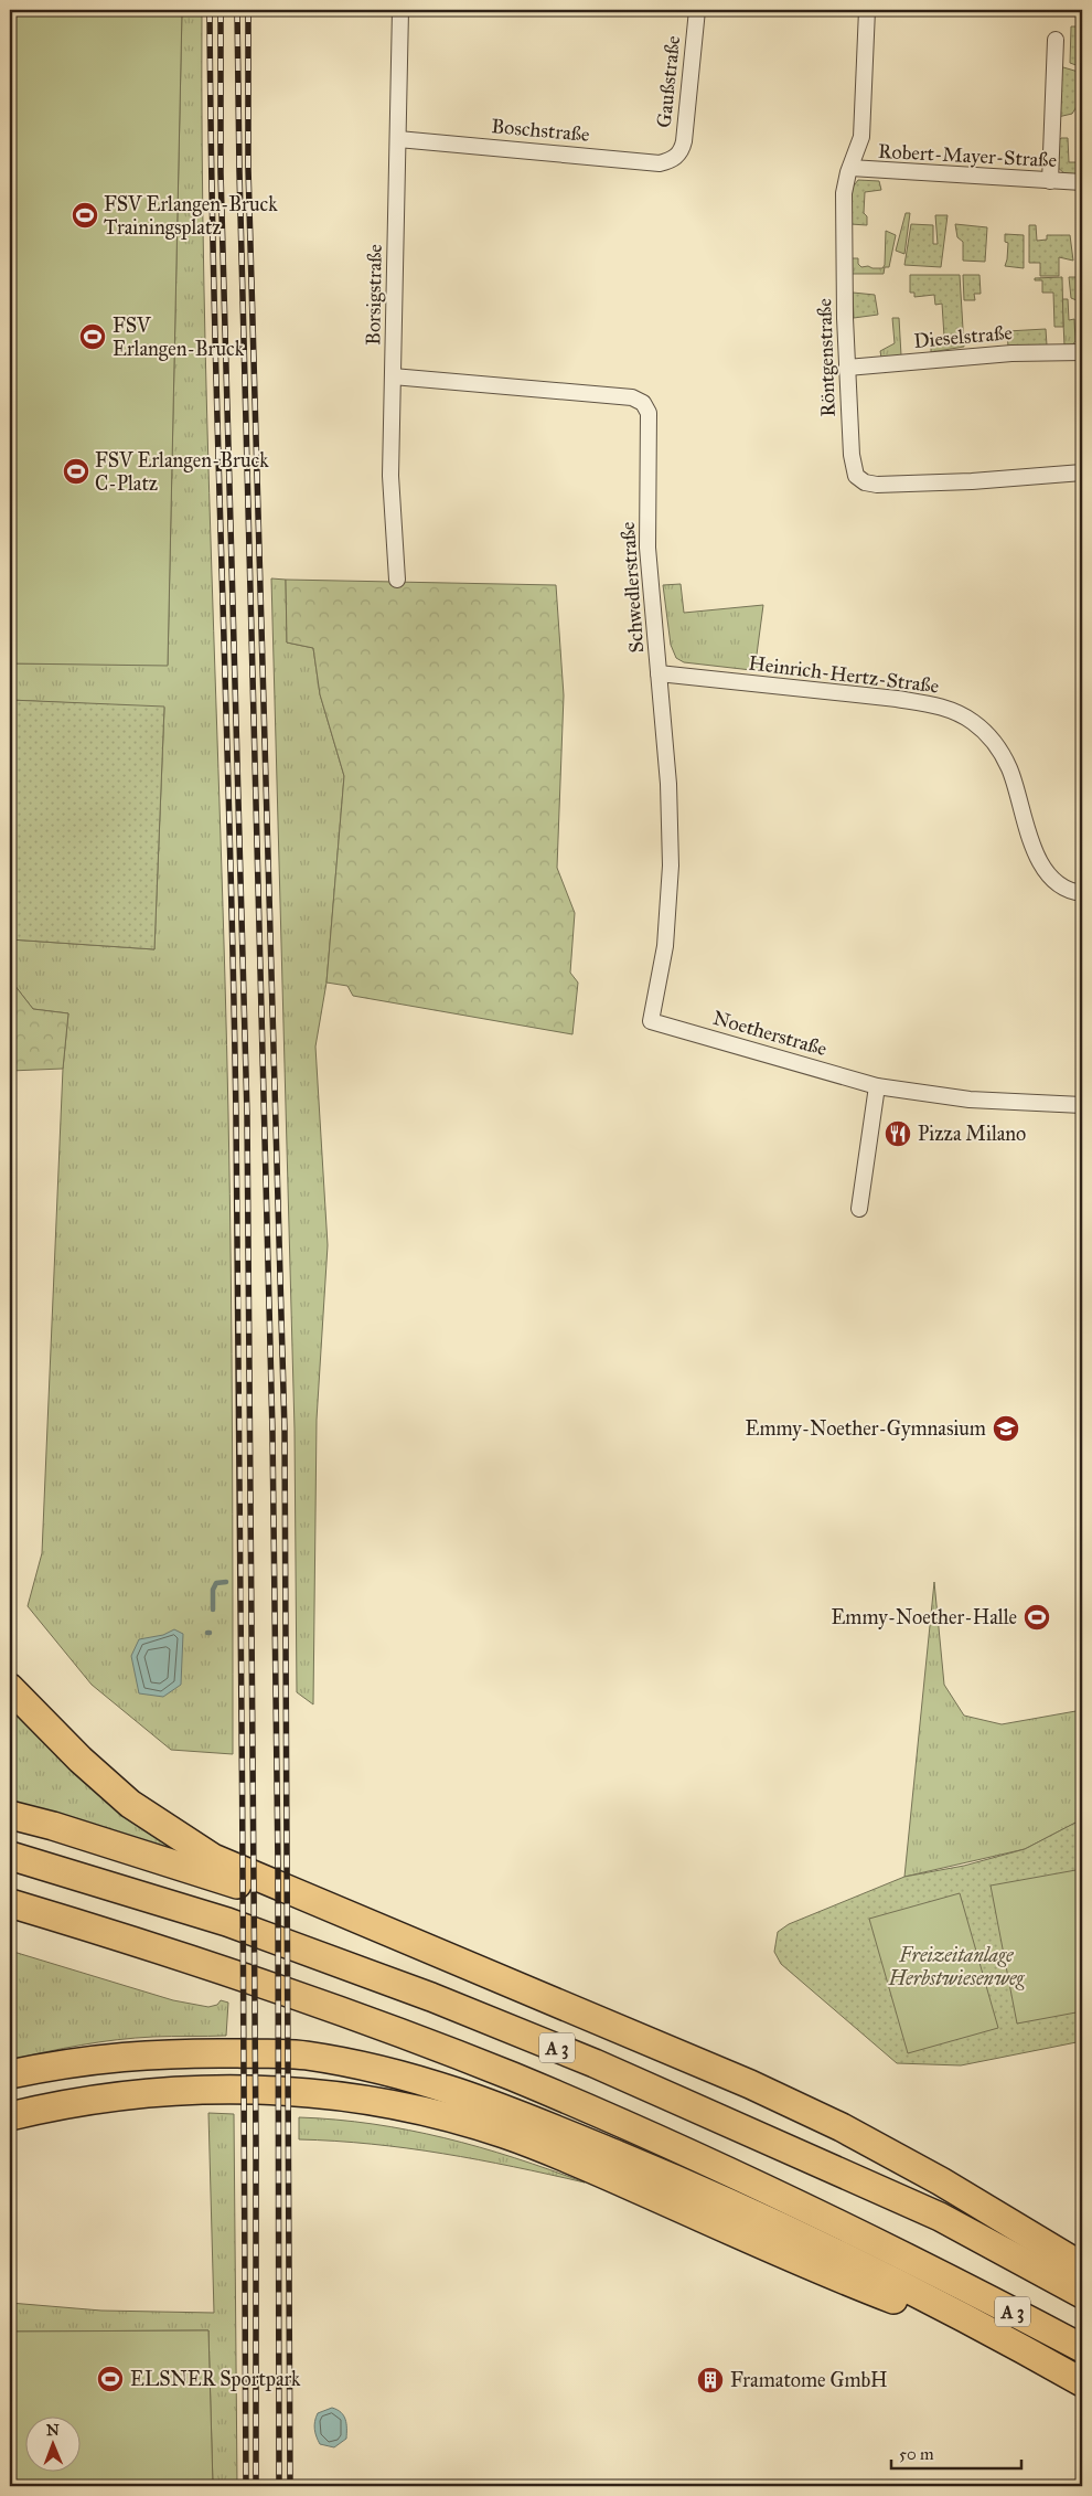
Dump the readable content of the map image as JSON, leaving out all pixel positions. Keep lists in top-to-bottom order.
{
  "streets": {
    "highway": ["A 3"],
    "street": [
      "Gaußstraße",
      "Boschstraße",
      "Robert-Mayer-Straße",
      "Borsigstraße",
      "Dieselstraße",
      "Röntgenstraße",
      "Schwedlerstraße",
      "Heinrich-Hertz-Straße",
      "Noetherstraße"
    ]
  },
  "crossings": [
    ["Gaußstraße", "Boschstraße"],
    ["Boschstraße", "Borsigstraße"],
    ["Robert-Mayer-Straße", "Röntgenstraße"],
    ["Borsigstraße", "Schwedlerstraße"],
    ["Dieselstraße", "Röntgenstraße"],
    ["Schwedlerstraße", "Heinrich-Hertz-Straße"],
    ["Schwedlerstraße", "Noetherstraße"]
  ],
  "parks": ["Freizeitanlage Herbstwiesenweg"],
  "places": {
    "sports": [
      "FSV Erlangen-Bruck Trainingsplatz",
      "FSV Erlangen-Bruck",
      "FSV Erlangen-Bruck C-Platz",
      "Emmy-Noether-Halle",
      "ELSNER Sportpark"
    ],
    "restaurant": ["Pizza Milano"],
    "school or university": ["Emmy-Noether-Gymnasium"],
    "building": ["Framatome GmbH"]
  },
  "scale_bar": "50 m",
  "north": "top"
}
